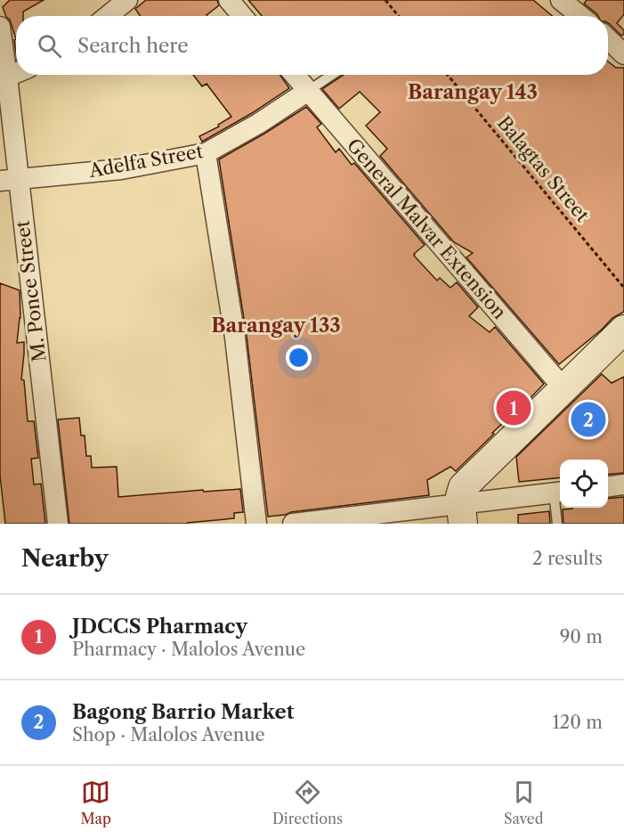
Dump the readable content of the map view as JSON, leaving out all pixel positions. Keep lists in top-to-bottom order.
{
  "streets": {
    "street": ["Adelfa Street", "General Malvar Extension", "M. Ponce Street"],
    "path": ["Balagtas Street"]
  },
  "crossings": [
    ["Adelfa Street", "General Malvar Extension"],
    ["Adelfa Street", "M. Ponce Street"]
  ],
  "districts": ["Barangay 143", "Barangay 133"],
  "page": {
    "search": "Search here",
    "pins": ["1", "2"],
    "heading": ["Nearby", "2 results"],
    "list": [
      {
        "mark": "1",
        "name": "JDCCS Pharmacy",
        "note": "Pharmacy · Malolos Avenue",
        "value": "90 m"
      },
      {
        "mark": "2",
        "name": "Bagong Barrio Market",
        "note": "Shop · Malolos Avenue",
        "value": "120 m"
      }
    ],
    "nav": ["Map", "Directions", "Saved"]
  }
}
